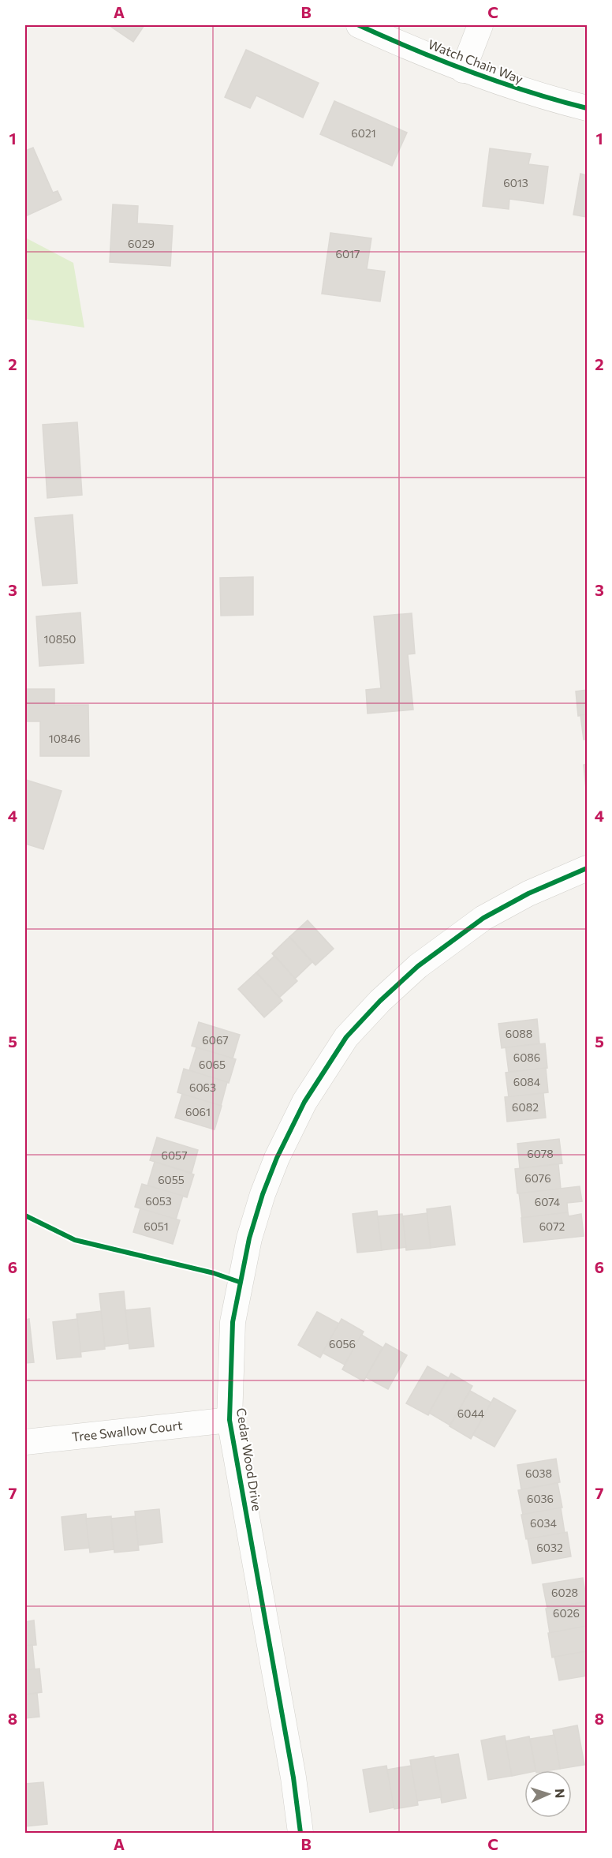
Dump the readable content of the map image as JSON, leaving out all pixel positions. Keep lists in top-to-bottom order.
{
  "streets": {
    "street": ["Watch Chain Way", "Tree Swallow Court", "Cedar Wood Drive"]
  },
  "crossings": [
    ["Tree Swallow Court", "Cedar Wood Drive"]
  ],
  "house_numbers": [
    "6021",
    "6013",
    "6029",
    "6017",
    "10850",
    "10846",
    "6088",
    "6067",
    "6086",
    "6065",
    "6084",
    "6063",
    "6082",
    "6061",
    "6078",
    "6057",
    "6076",
    "6055",
    "6053",
    "6074",
    "6051",
    "6072",
    "6056",
    "6044",
    "6038",
    "6036",
    "6034",
    "6032",
    "6028",
    "6026"
  ],
  "north": "right",
  "grid": {
    "columns": ["A", "B", "C"],
    "rows": [
      "1",
      "2",
      "3",
      "4",
      "5",
      "6",
      "7",
      "8"
    ]
  }
}
